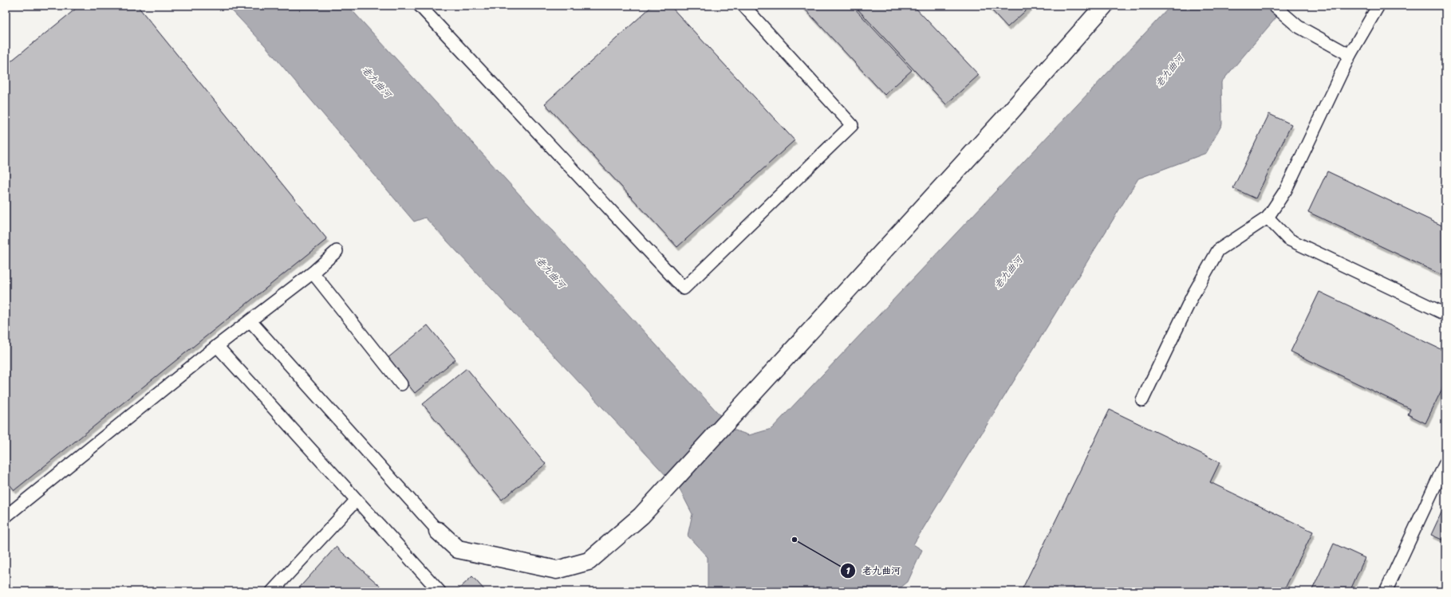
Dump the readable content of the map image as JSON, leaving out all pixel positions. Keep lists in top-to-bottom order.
{
  "water": ["老九曲河"],
  "places": ["老九曲河"]
}
